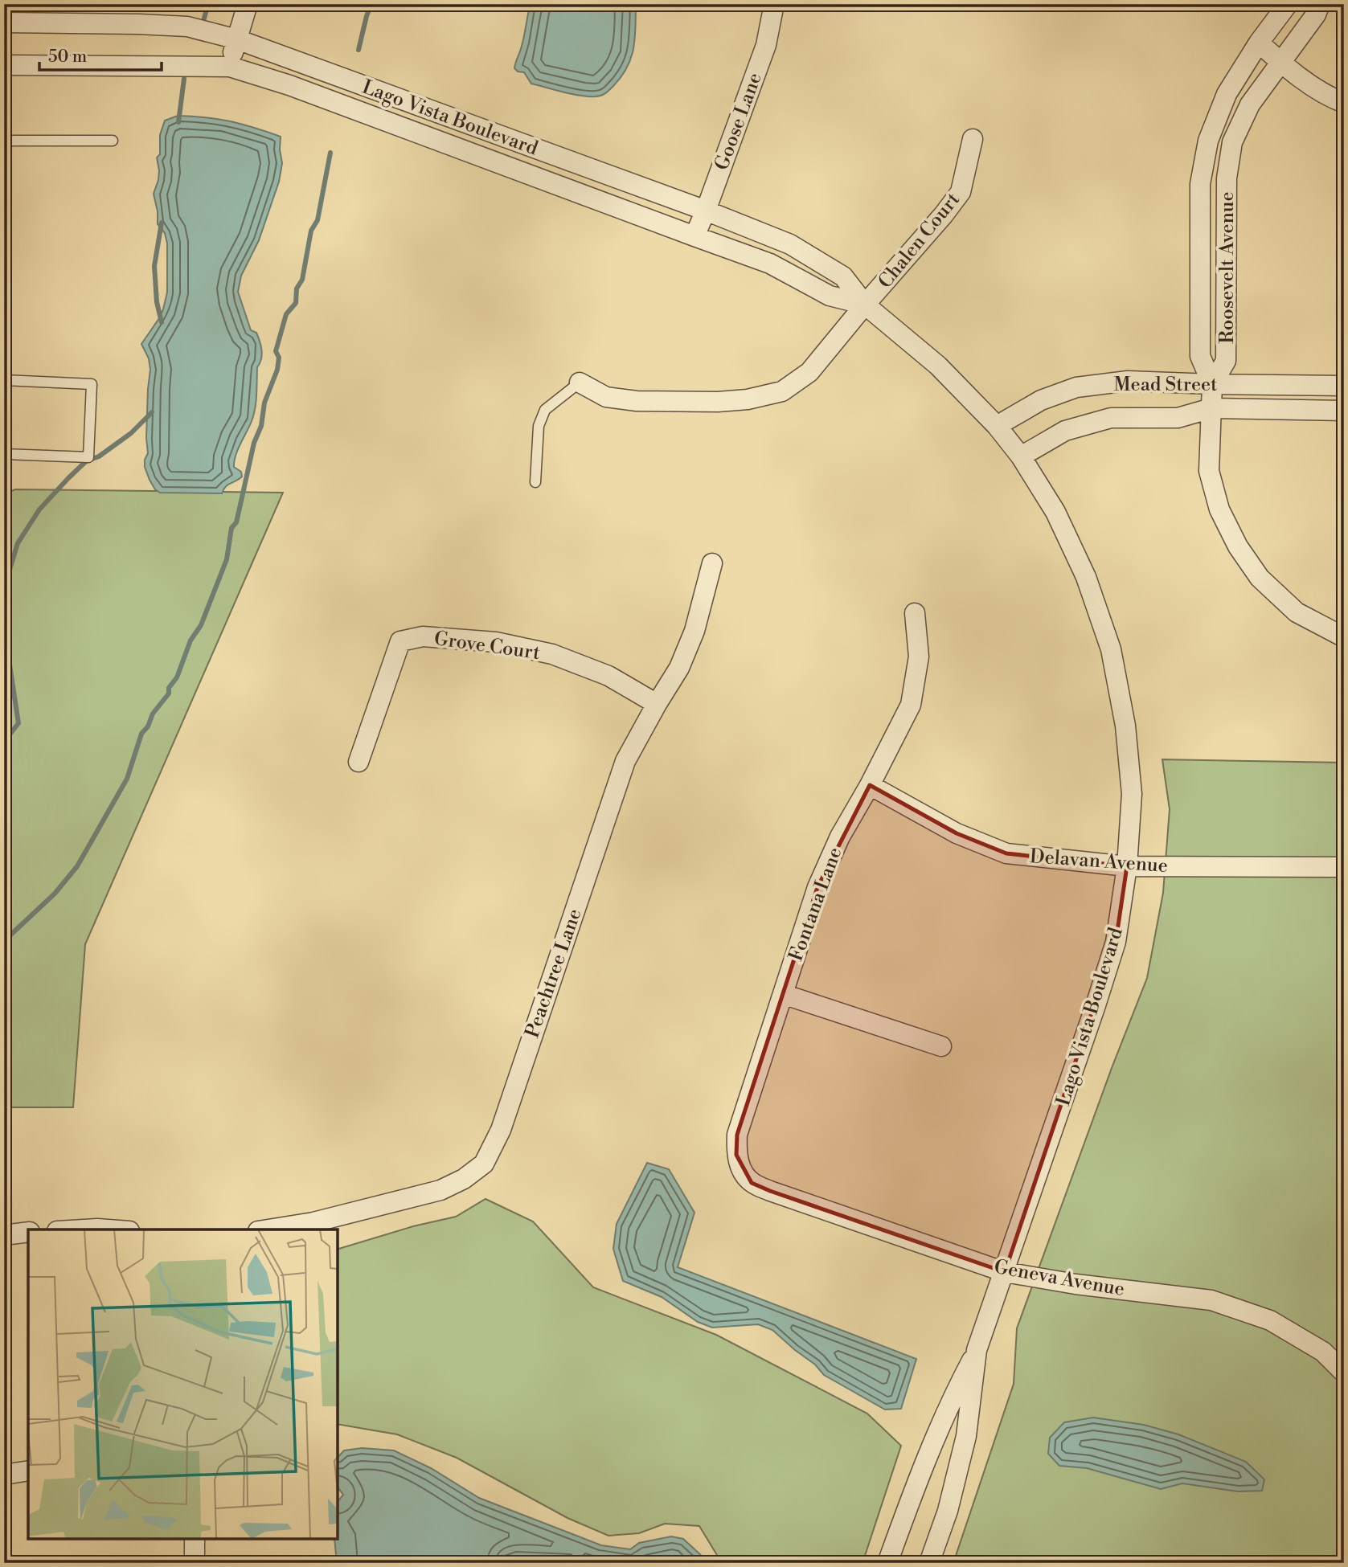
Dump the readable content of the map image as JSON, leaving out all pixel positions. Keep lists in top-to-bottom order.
{
  "streets": {
    "street": [
      "Lago Vista Boulevard",
      "Goose Lane",
      "Chalen Court",
      "Roosevelt Avenue",
      "Mead Street",
      "Grove Court",
      "Delavan Avenue",
      "Fontana Lane",
      "Peachtree Lane",
      "Geneva Avenue"
    ]
  },
  "crossings": [
    ["Lago Vista Boulevard", "Goose Lane"],
    ["Lago Vista Boulevard", "Chalen Court"],
    ["Lago Vista Boulevard", "Mead Street"],
    ["Lago Vista Boulevard", "Delavan Avenue"],
    ["Lago Vista Boulevard", "Geneva Avenue"],
    ["Roosevelt Avenue", "Mead Street"],
    ["Grove Court", "Peachtree Lane"],
    ["Delavan Avenue", "Fontana Lane"],
    ["Fontana Lane", "Geneva Avenue"]
  ],
  "scale_bar": "50 m"
}
